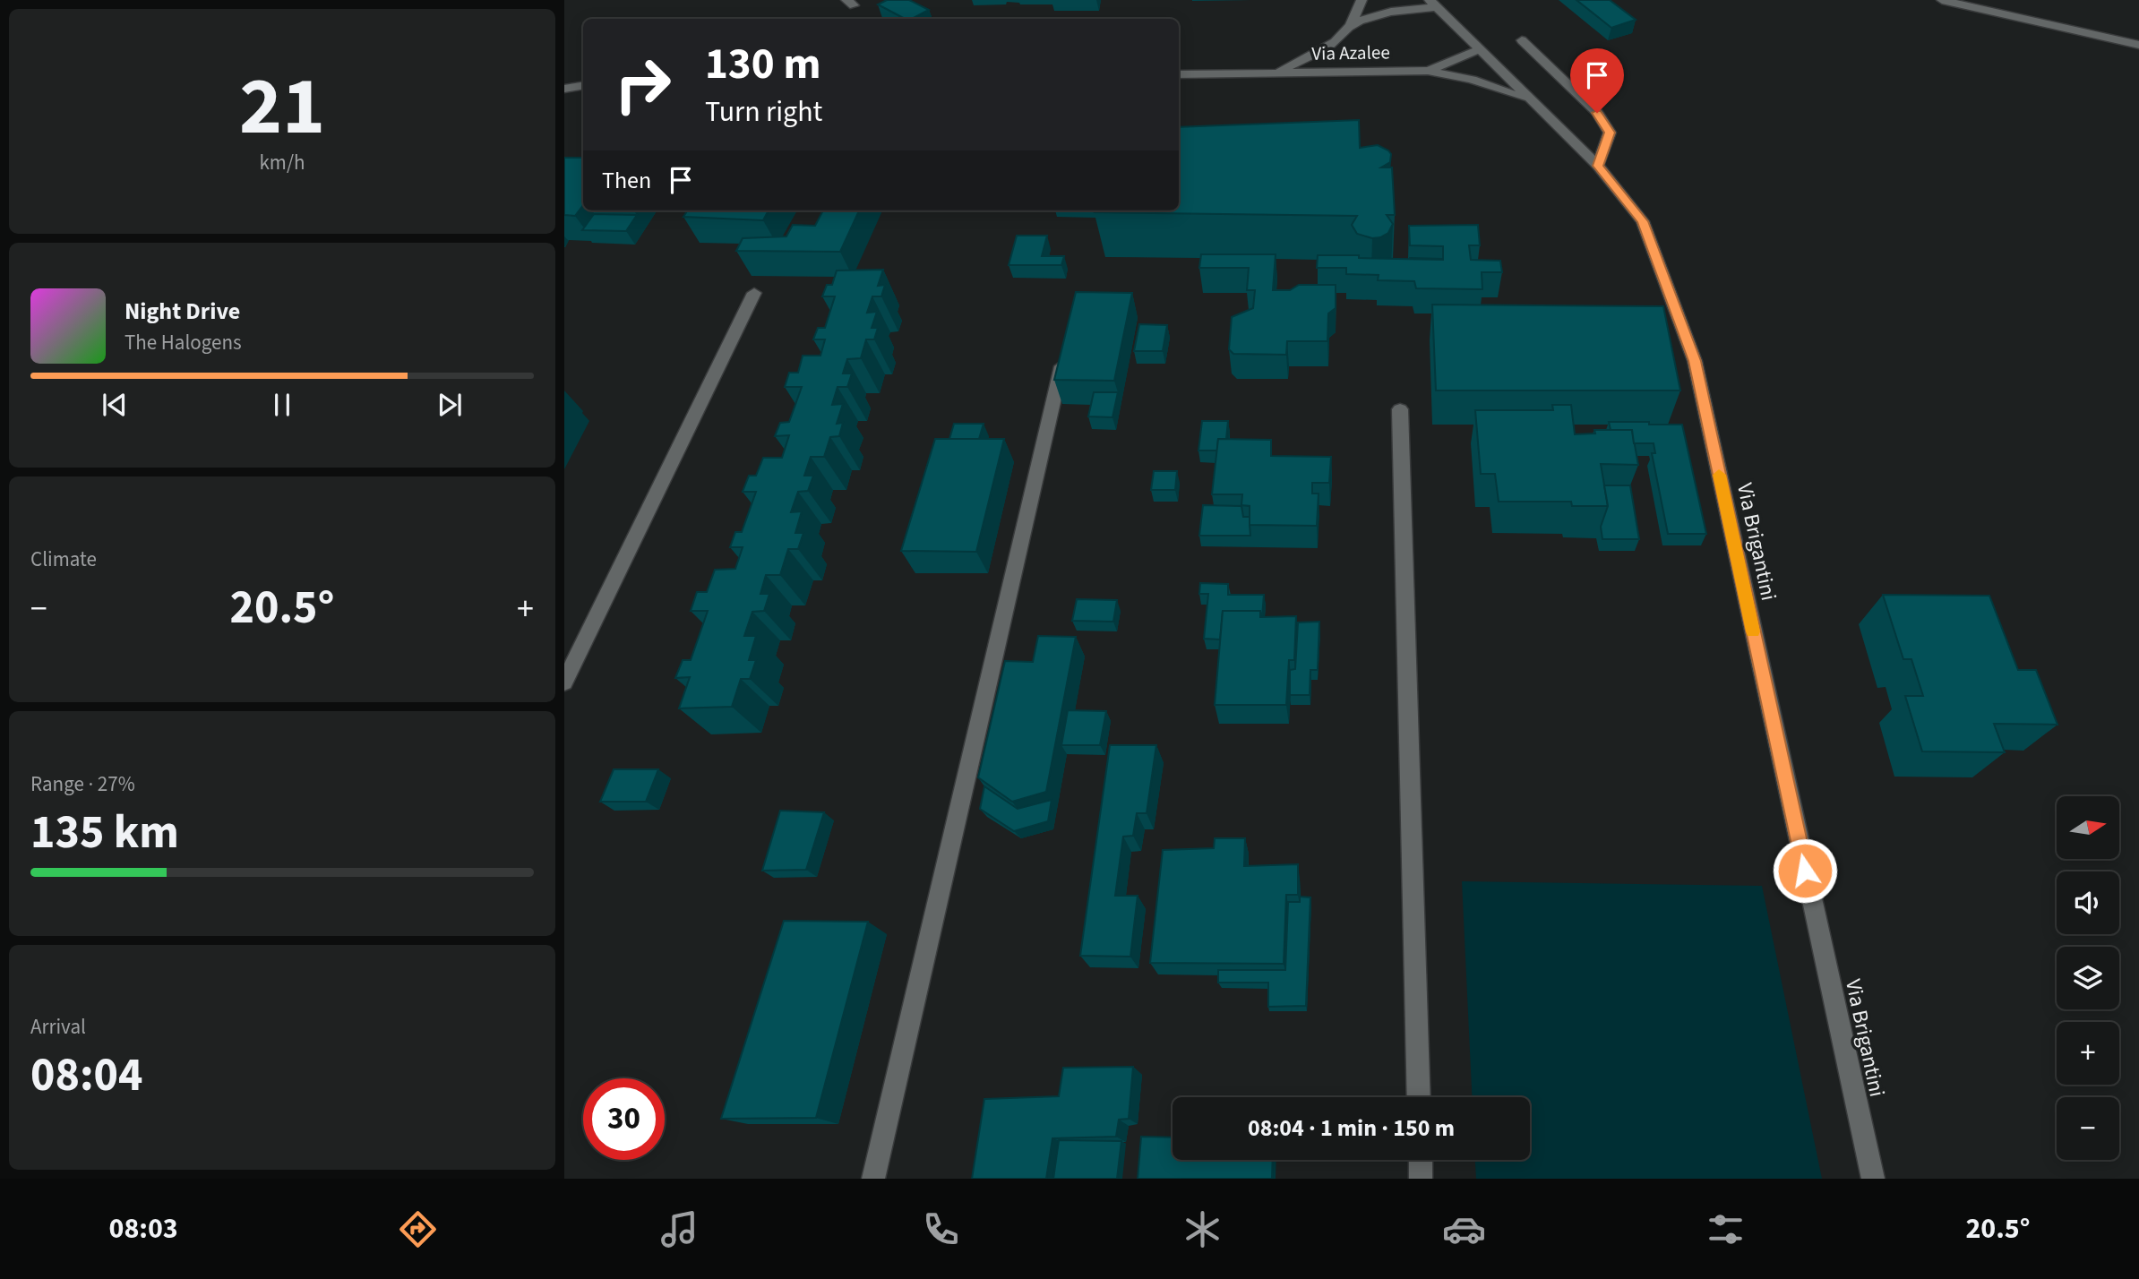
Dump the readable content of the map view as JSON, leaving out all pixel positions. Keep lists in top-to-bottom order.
{
  "streets": {
    "street": ["Via Azalee", "Via Brigantini"]
  },
  "crossings": [
    ["Via Azalee", "Via Brigantini"]
  ],
  "north": "right",
  "page": {
    "tile": [
      ["21", "km/h"],
      "Climate",
      ["Range · 27%", "135 km"],
      ["Arrival", "08:04"]
    ],
    "turn": ["130 m", "Turn right"],
    "then": "Then",
    "song": ["Night Drive", "The Halogens"],
    "heat": ["−", "20.5°", "+"],
    "map_buttons": ["+", "−"],
    "limit": "30",
    "trip": "08:04 · 1 min · 150 m",
    "tabs": ["08:03", "20.5°"]
  }
}
